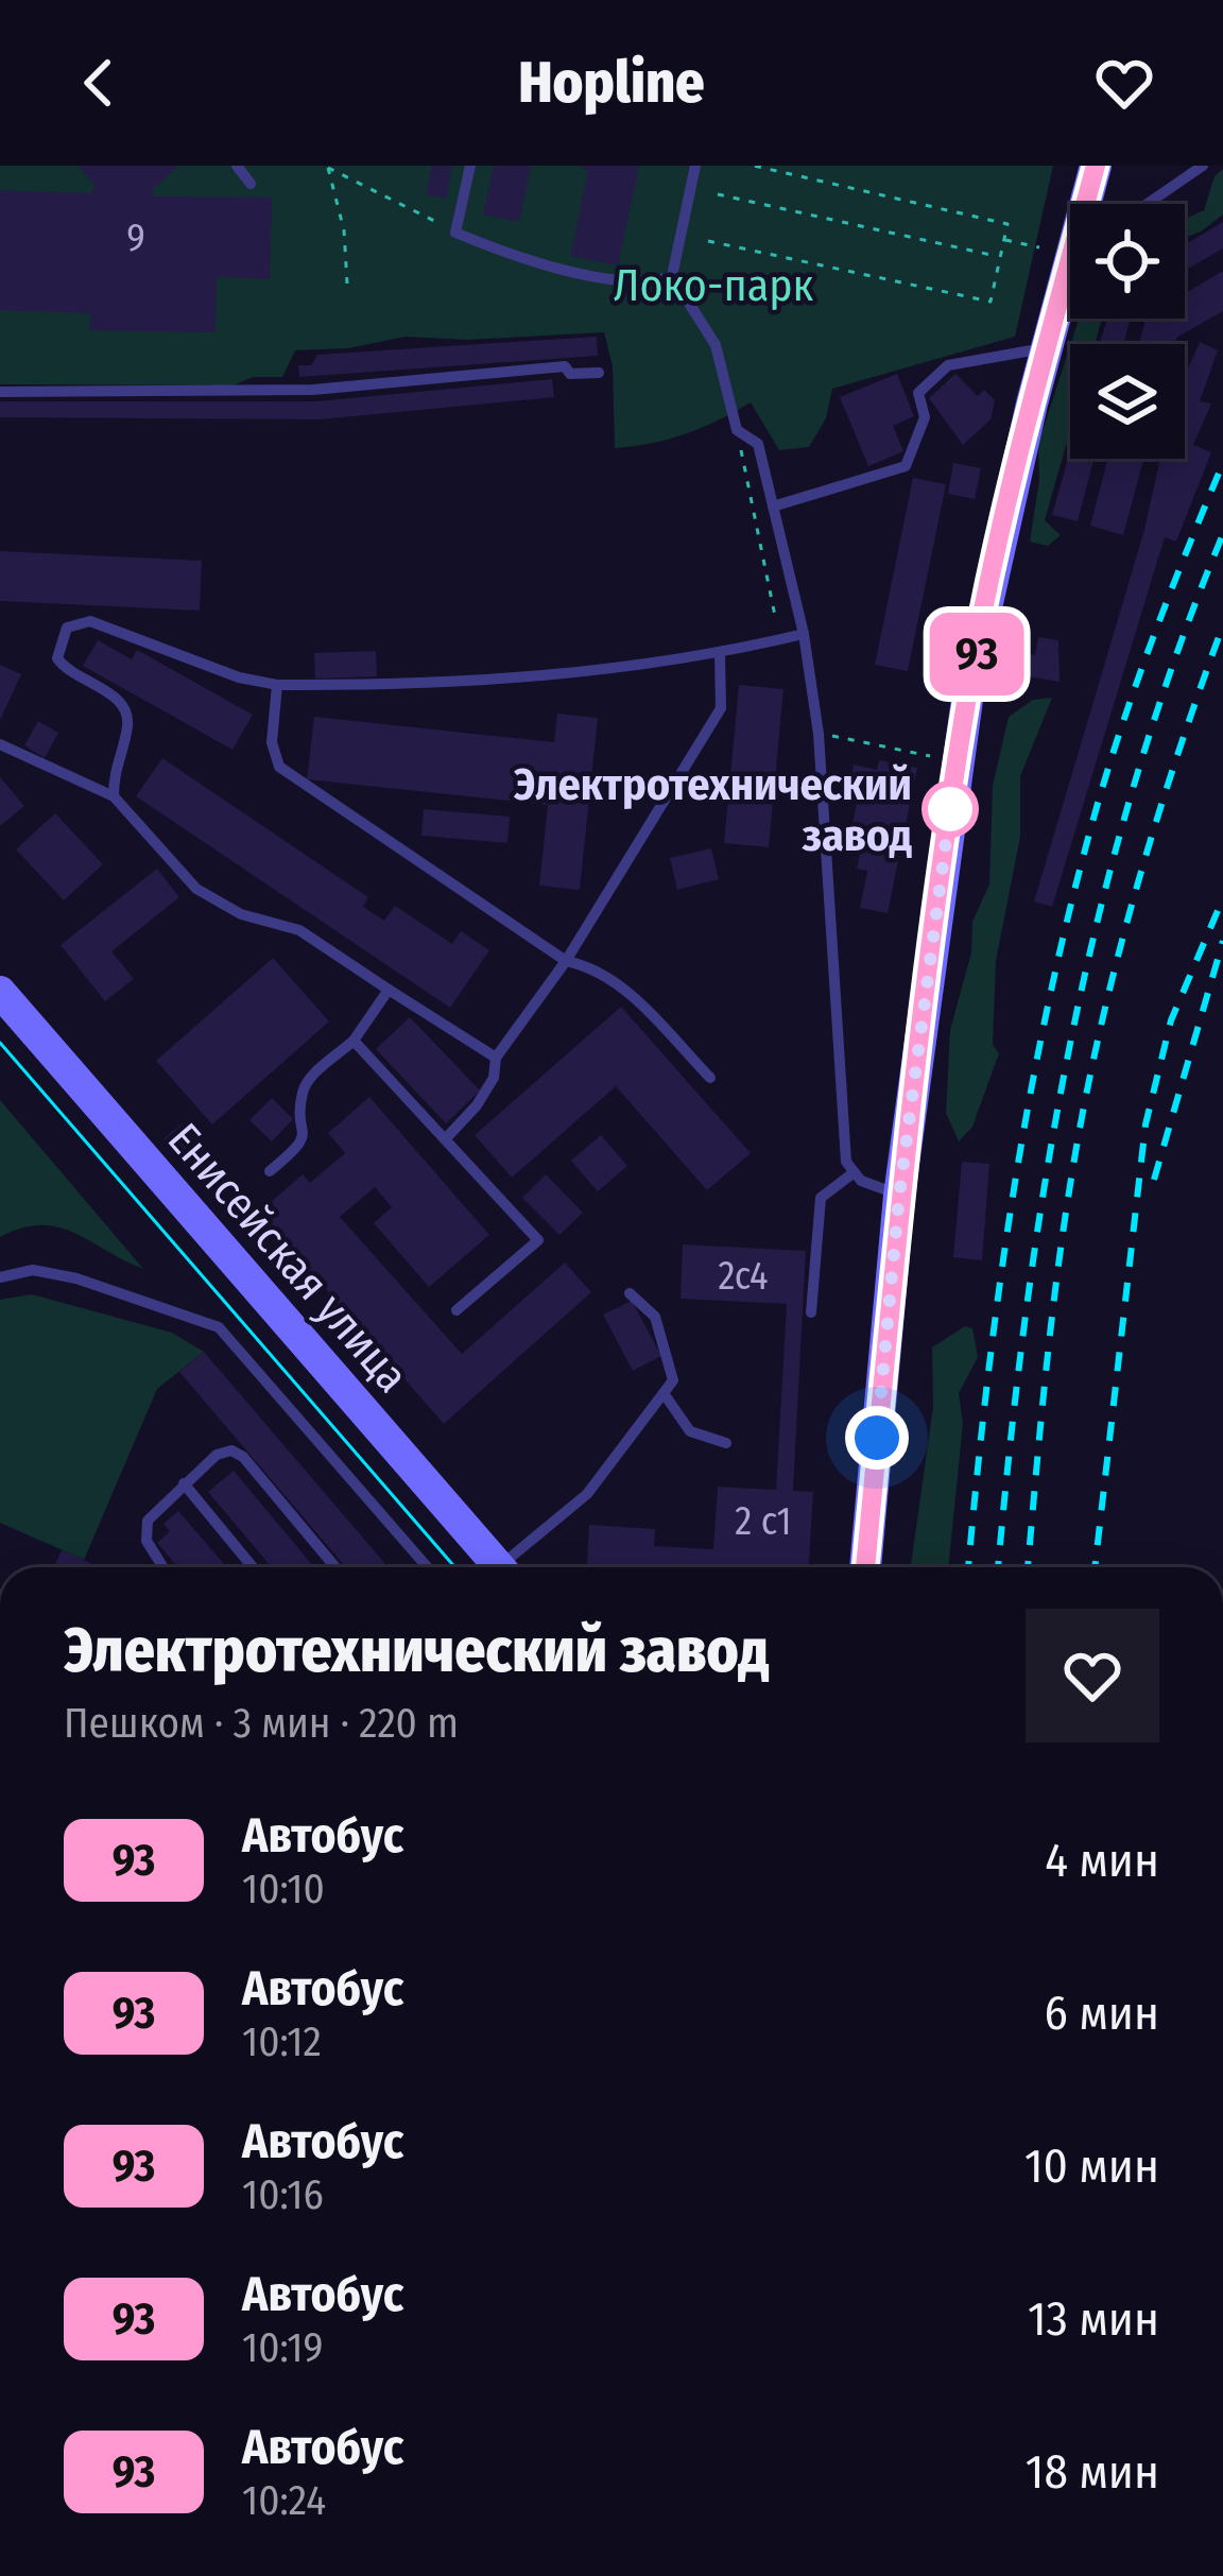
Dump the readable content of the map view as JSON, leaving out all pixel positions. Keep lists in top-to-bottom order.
{
  "streets": {
    "main road": ["Енисейская улица"]
  },
  "parks": ["Локо-парк"],
  "places": ["Электротехнический завод"],
  "lines": ["bus line 93"],
  "house_numbers": ["9", "2с4", "2 с1"],
  "page": {
    "header": "Hopline",
    "on_map": "93",
    "heading": ["Электротехнический завод", "Пешком · 3 мин · 220 m"],
    "list": [
      {
        "mark": "93",
        "name": "Автобус",
        "note": "10:10",
        "value": "4 мин"
      },
      {
        "mark": "93",
        "name": "Автобус",
        "note": "10:12",
        "value": "6 мин"
      },
      {
        "mark": "93",
        "name": "Автобус",
        "note": "10:16",
        "value": "10 мин"
      },
      {
        "mark": "93",
        "name": "Автобус",
        "note": "10:19",
        "value": "13 мин"
      },
      {
        "mark": "93",
        "name": "Автобус",
        "note": "10:24",
        "value": "18 мин"
      }
    ]
  }
}
